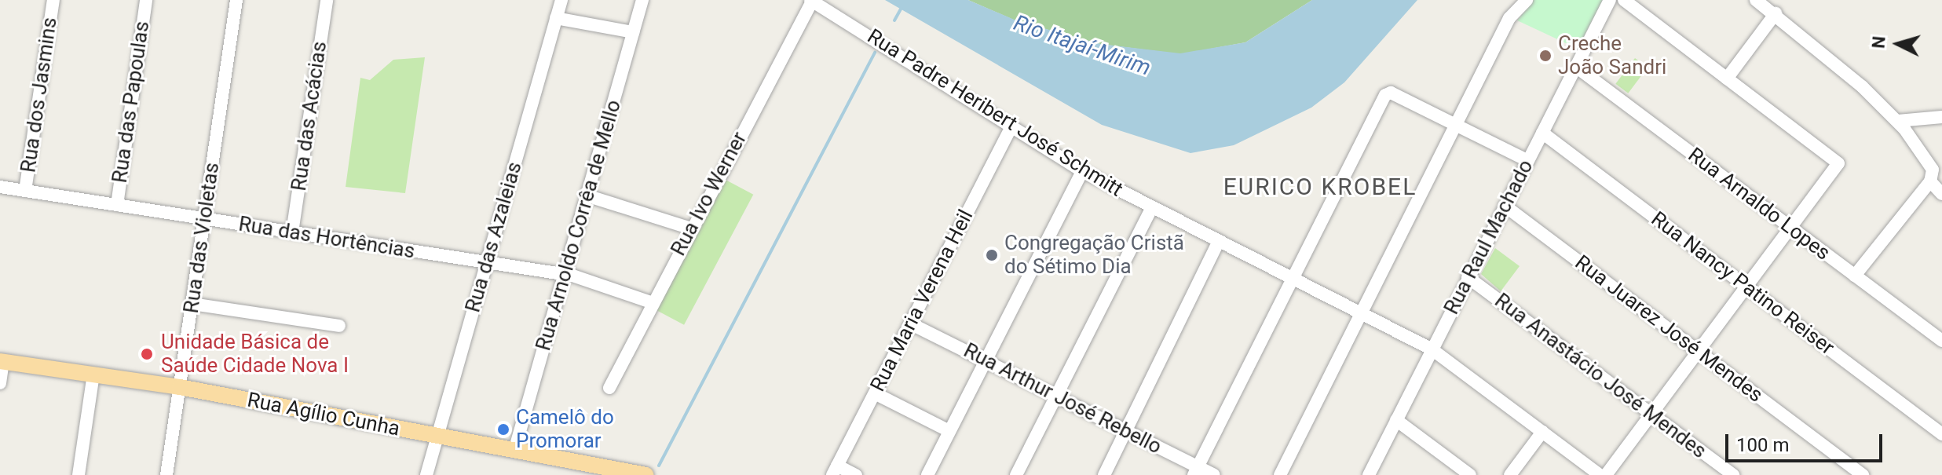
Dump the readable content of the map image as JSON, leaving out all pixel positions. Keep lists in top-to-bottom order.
{
  "streets": {
    "main road": ["Rua Agílio Cunha"],
    "street": [
      "Rua dos Jasmins",
      "Rua das Papoulas",
      "Rua Padre Heribert José Schmitt",
      "Rua das Acácias",
      "Rua Ivo Werner",
      "Rua Arnaldo Lopes",
      "Rua Arnoldo Corrêa de Mello",
      "Rua das Azaleias",
      "Rua Raul Machado",
      "Rua das Violetas",
      "Rua das Hortências",
      "Rua Nancy Patino Reiser",
      "Rua Maria Verena Heil",
      "Rua Juarez José Mendes",
      "Rua Anastácio José Mendes",
      "Rua Arthur José Rebello"
    ]
  },
  "crossings": [
    ["Rua dos Jasmins", "Rua das Hortências"],
    ["Rua das Papoulas", "Rua das Hortências"],
    ["Rua Padre Heribert José Schmitt", "Rua Ivo Werner"],
    ["Rua Padre Heribert José Schmitt", "Rua Raul Machado"],
    ["Rua Padre Heribert José Schmitt", "Rua Maria Verena Heil"],
    ["Rua das Acácias", "Rua das Hortências"],
    ["Rua Ivo Werner", "Rua das Hortências"],
    ["Rua Arnaldo Lopes", "Rua Raul Machado"],
    ["Rua Arnoldo Corrêa de Mello", "Rua das Hortências"],
    ["Rua Arnoldo Corrêa de Mello", "Rua Agílio Cunha"],
    ["Rua das Azaleias", "Rua das Hortências"],
    ["Rua das Azaleias", "Rua Agílio Cunha"],
    ["Rua Raul Machado", "Rua Nancy Patino Reiser"],
    ["Rua Raul Machado", "Rua Juarez José Mendes"],
    ["Rua Raul Machado", "Rua Anastácio José Mendes"],
    ["Rua das Violetas", "Rua das Hortências"],
    ["Rua das Violetas", "Rua Agílio Cunha"],
    ["Rua Maria Verena Heil", "Rua Arthur José Rebello"]
  ],
  "districts": ["EURICO KROBEL"],
  "water": ["Rio Itajaí-Mirim"],
  "places": [
    "Creche João Sandri",
    "Congregação Cristã do Sétimo Dia",
    "Unidade Básica de Saúde Cidade Nova I",
    "Camelô do Promorar"
  ],
  "scale_bar": "100 m",
  "north": "left"
}
